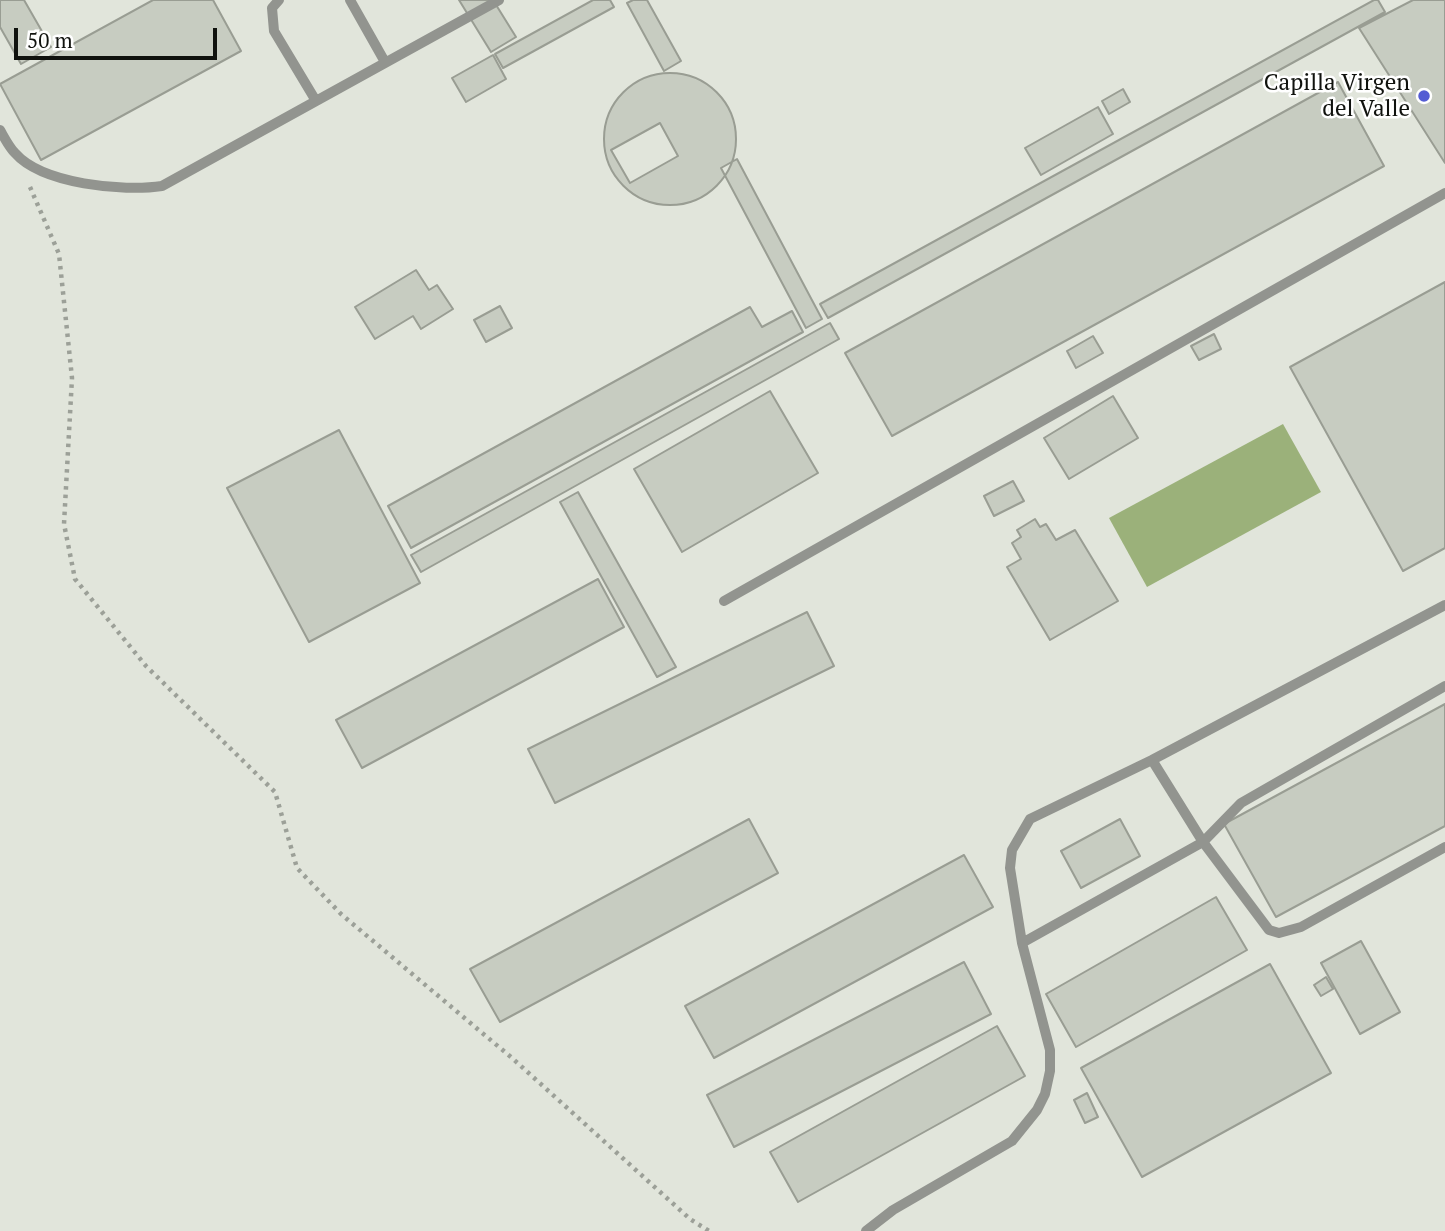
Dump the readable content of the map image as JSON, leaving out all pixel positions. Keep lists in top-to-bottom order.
{
  "places": ["Capilla Virgen del Valle"],
  "scale_bar": "50 m"
}
